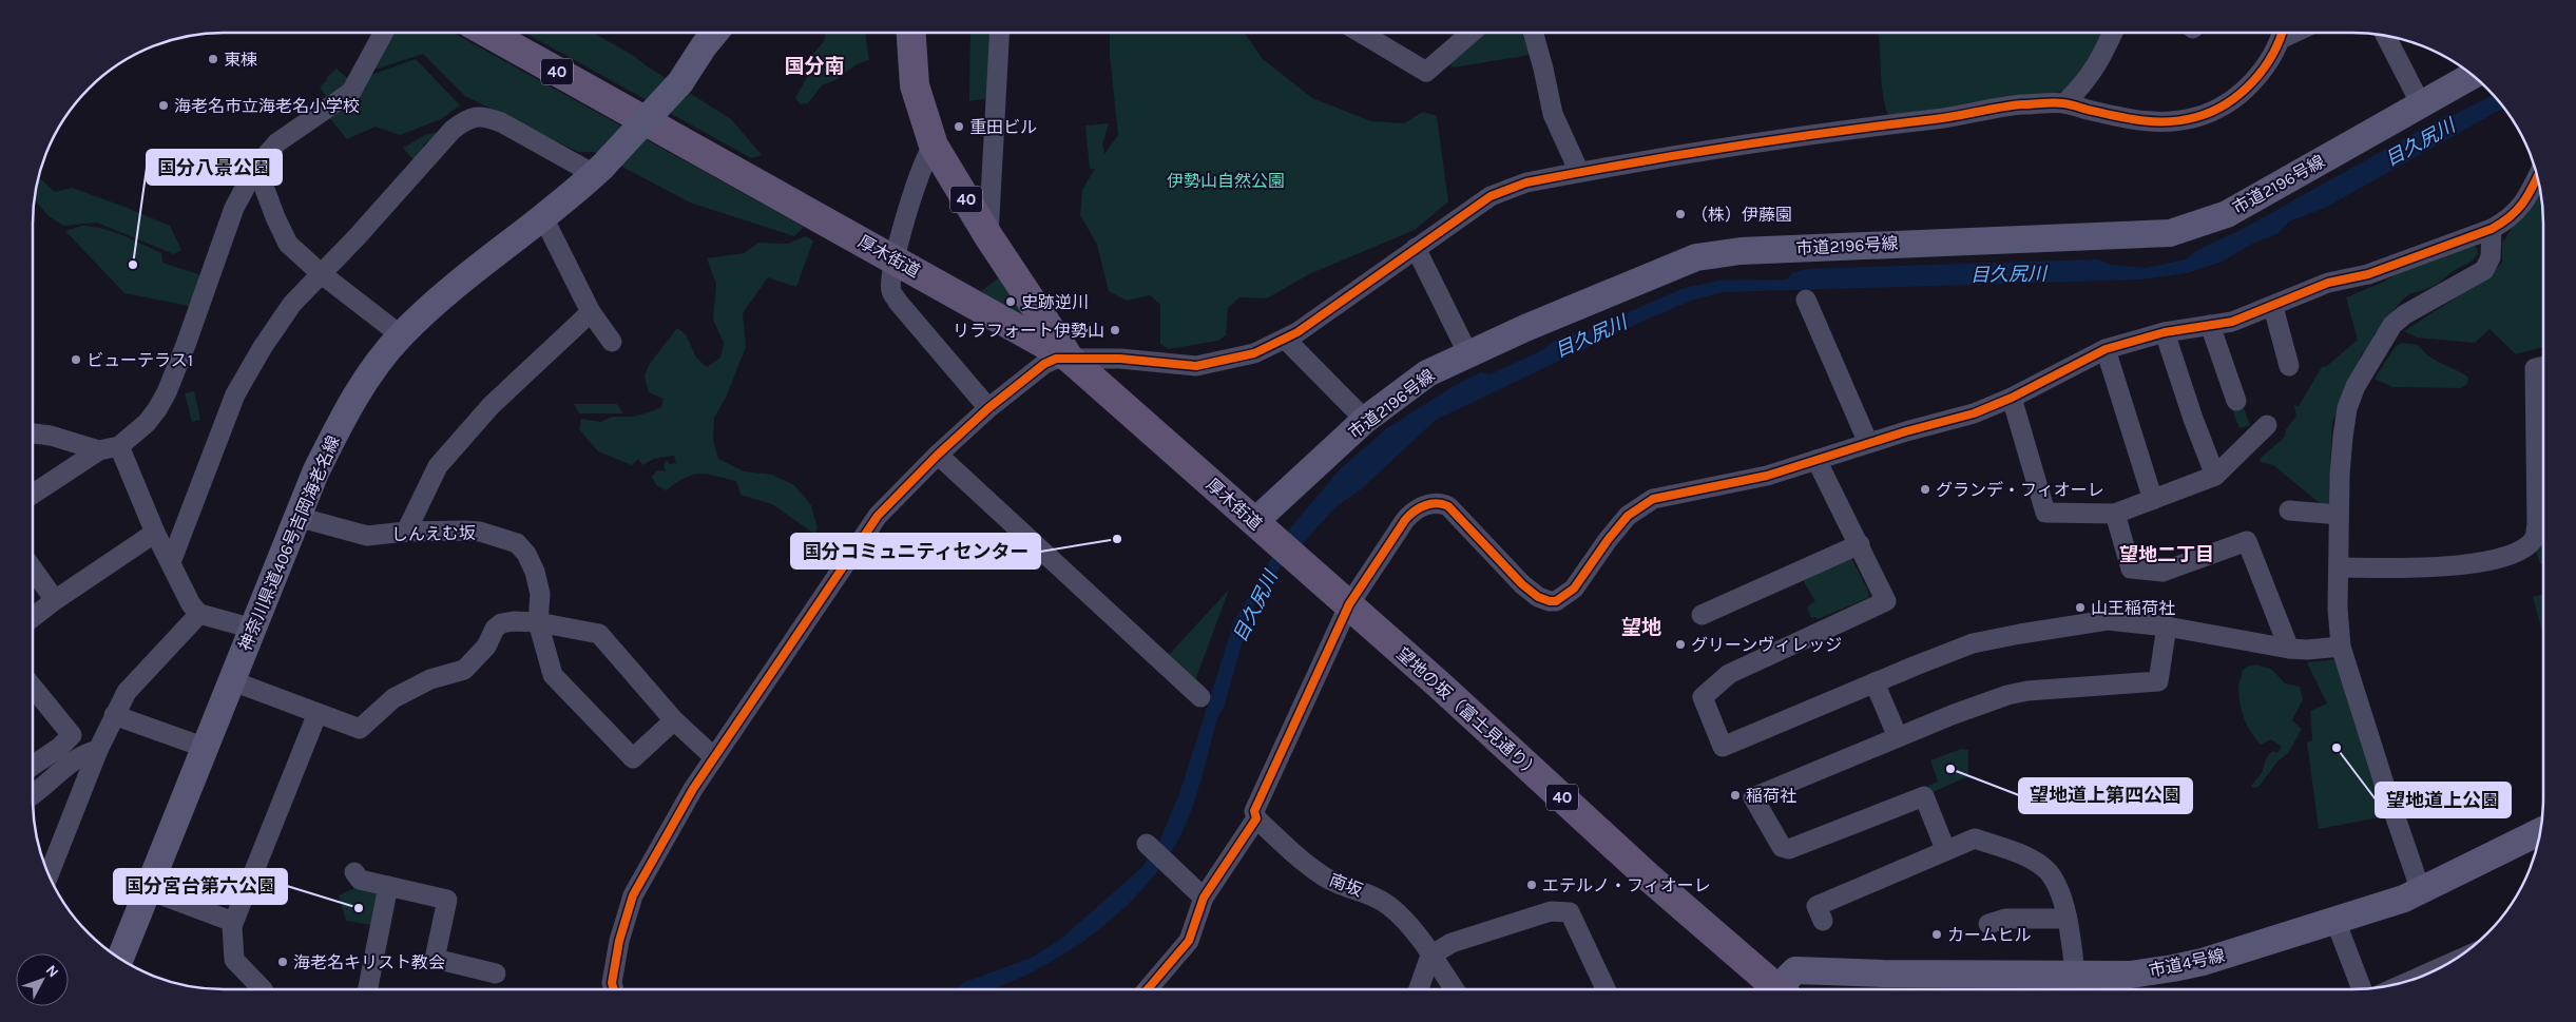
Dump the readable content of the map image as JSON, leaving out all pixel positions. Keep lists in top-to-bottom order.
{
  "streets": {
    "main road": ["40", "厚木街道", "望地の坂（富士見通り）"],
    "street": [
      "市道2196号線",
      "しんえむ坂",
      "神奈川県道406号吉岡海老名線",
      "南坂",
      "市道4号線"
    ]
  },
  "crossings": [
    ["40", "市道2196号線"],
    ["40", "厚木街道"],
    ["40", "望地の坂（富士見通り）"],
    ["市道2196号線", "厚木街道"],
    ["しんえむ坂", "神奈川県道406号吉岡海老名線"]
  ],
  "districts": ["国分南", "望地二丁目", "望地"],
  "water": ["目久尻川"],
  "parks": ["伊勢山自然公園"],
  "places": [
    "東棟",
    "海老名市立海老名小学校",
    "重田ビル",
    "（株）伊藤園",
    "国分八景公園",
    "史跡逆川",
    "リラフォート伊勢山",
    "ビューテラス1",
    "グランデ・フィオーレ",
    "国分コミュニティセンター",
    "山王稲荷社",
    "グリーンヴィレッジ",
    "望地道上公園",
    "望地道上第四公園",
    "稲荷社",
    "エテルノ・フィオーレ",
    "国分宮台第六公園",
    "カームヒル",
    "海老名キリスト教会"
  ],
  "north": "top right"
}
